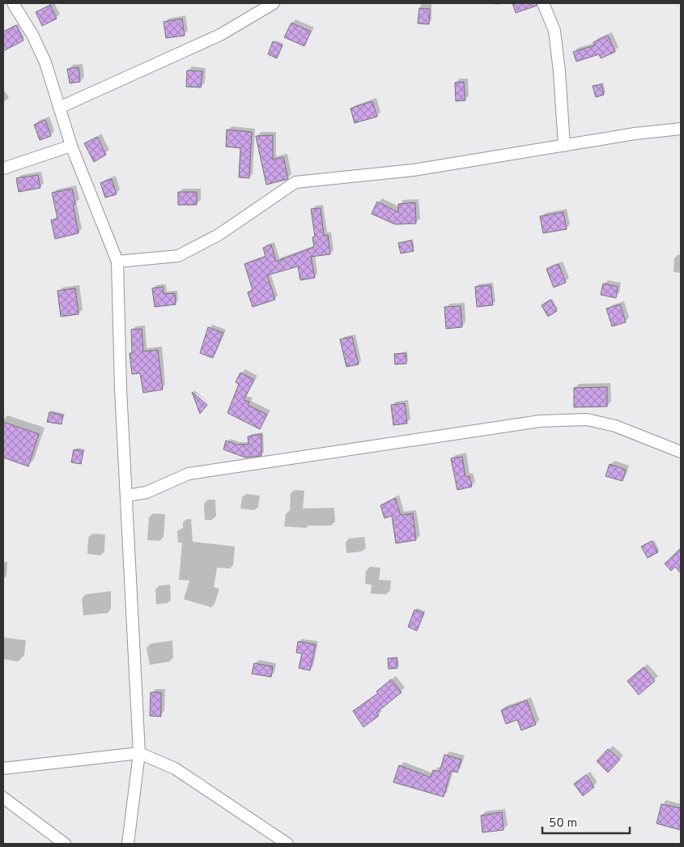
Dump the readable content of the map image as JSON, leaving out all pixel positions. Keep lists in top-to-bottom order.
{
  "scale_bar": "50 m"
}
